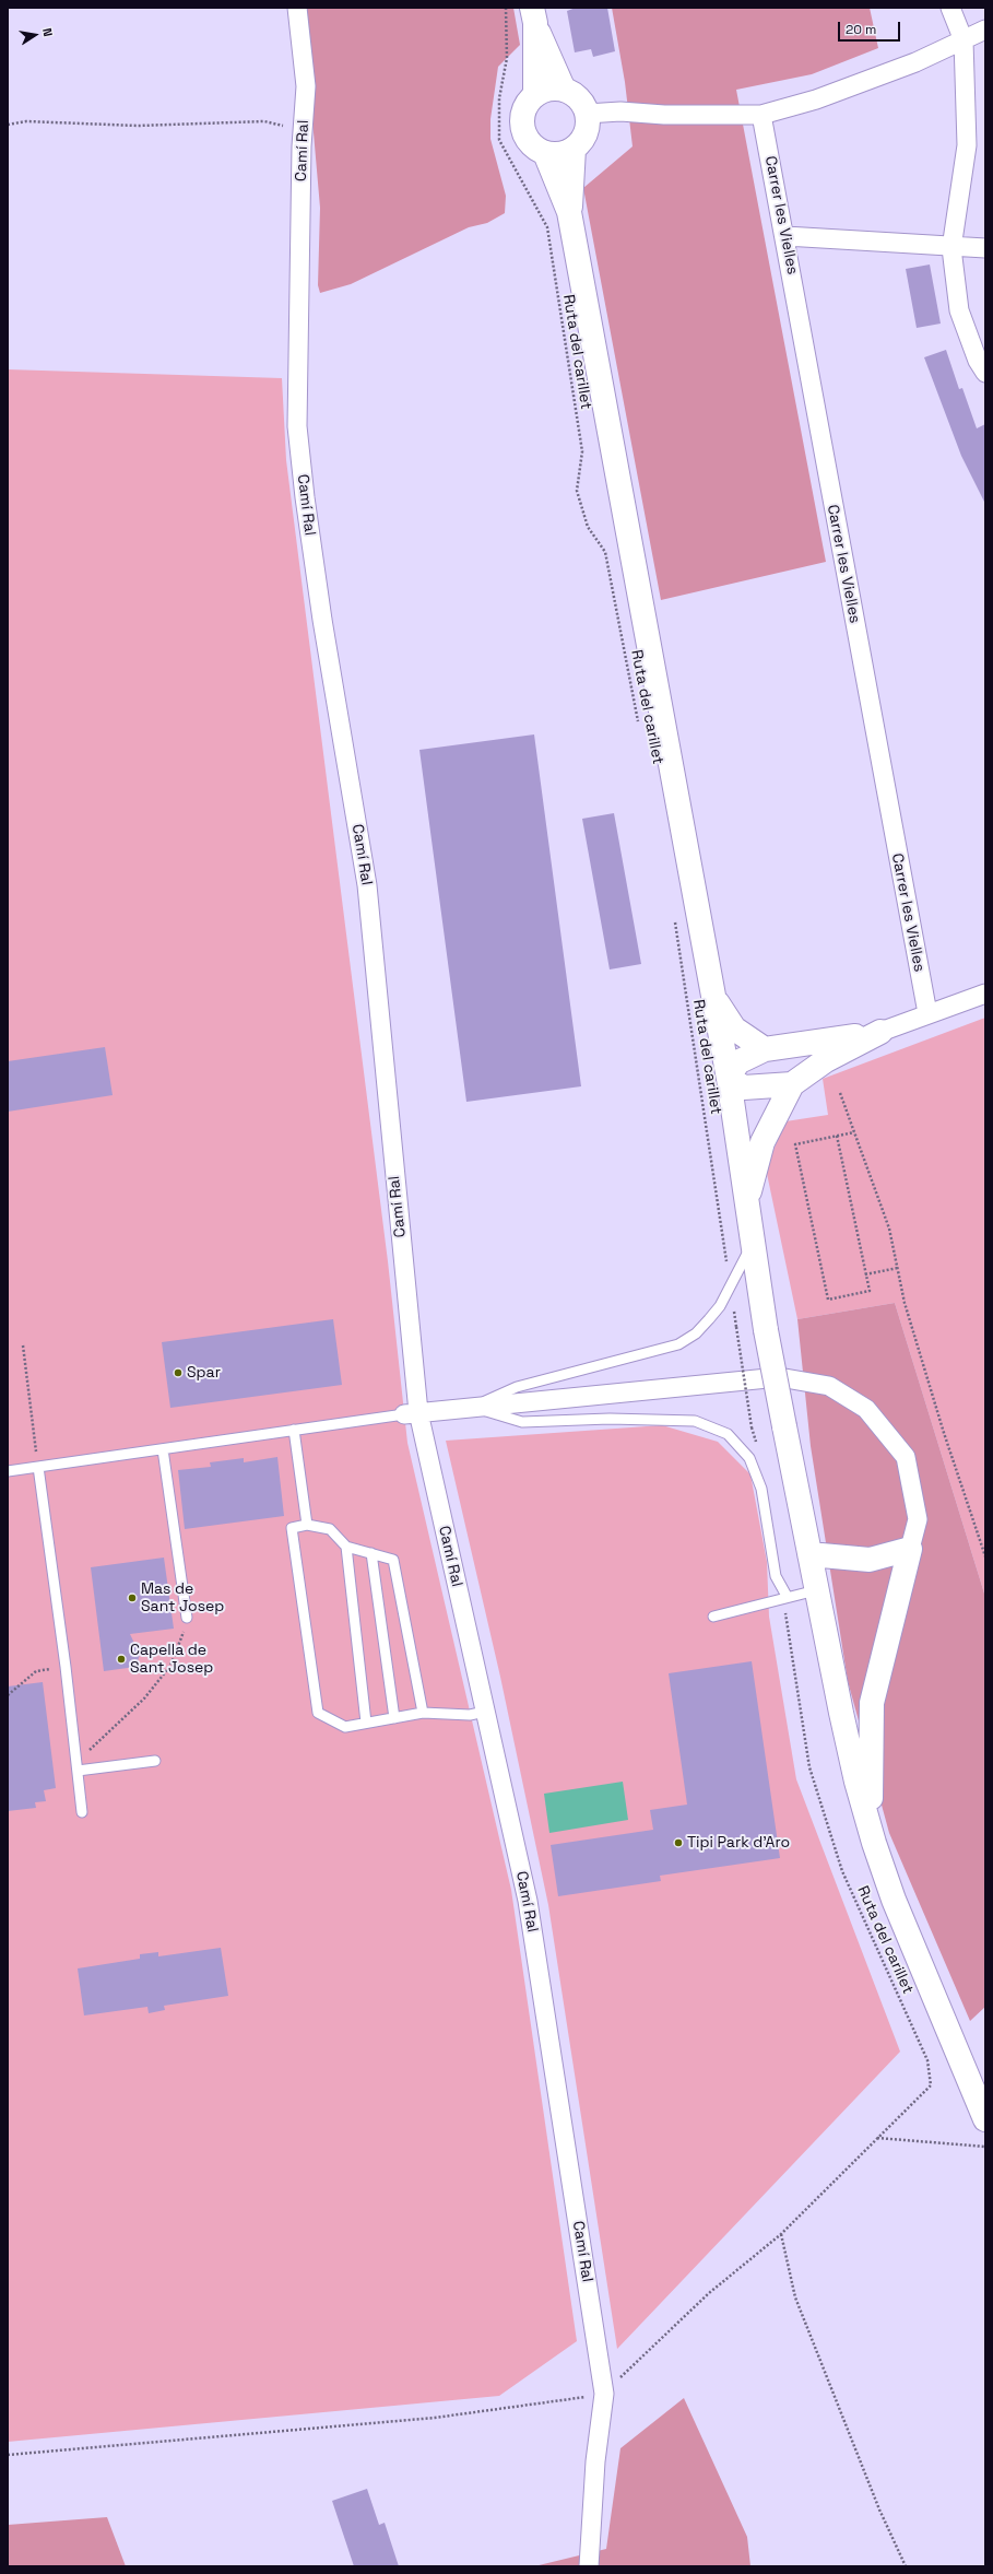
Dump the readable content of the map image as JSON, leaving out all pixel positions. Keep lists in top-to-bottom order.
{
  "streets": {
    "street": ["Camí Ral", "Carrer les Vielles"],
    "path": ["Ruta del carillet"]
  },
  "crossings": [
    ["Camí Ral", "Ruta del carillet"]
  ],
  "places": [
    "Spar",
    "Mas de Sant Josep",
    "Capella de Sant Josep",
    "Tipi Park d'Aro"
  ],
  "scale_bar": "20 m",
  "north": "right"
}
